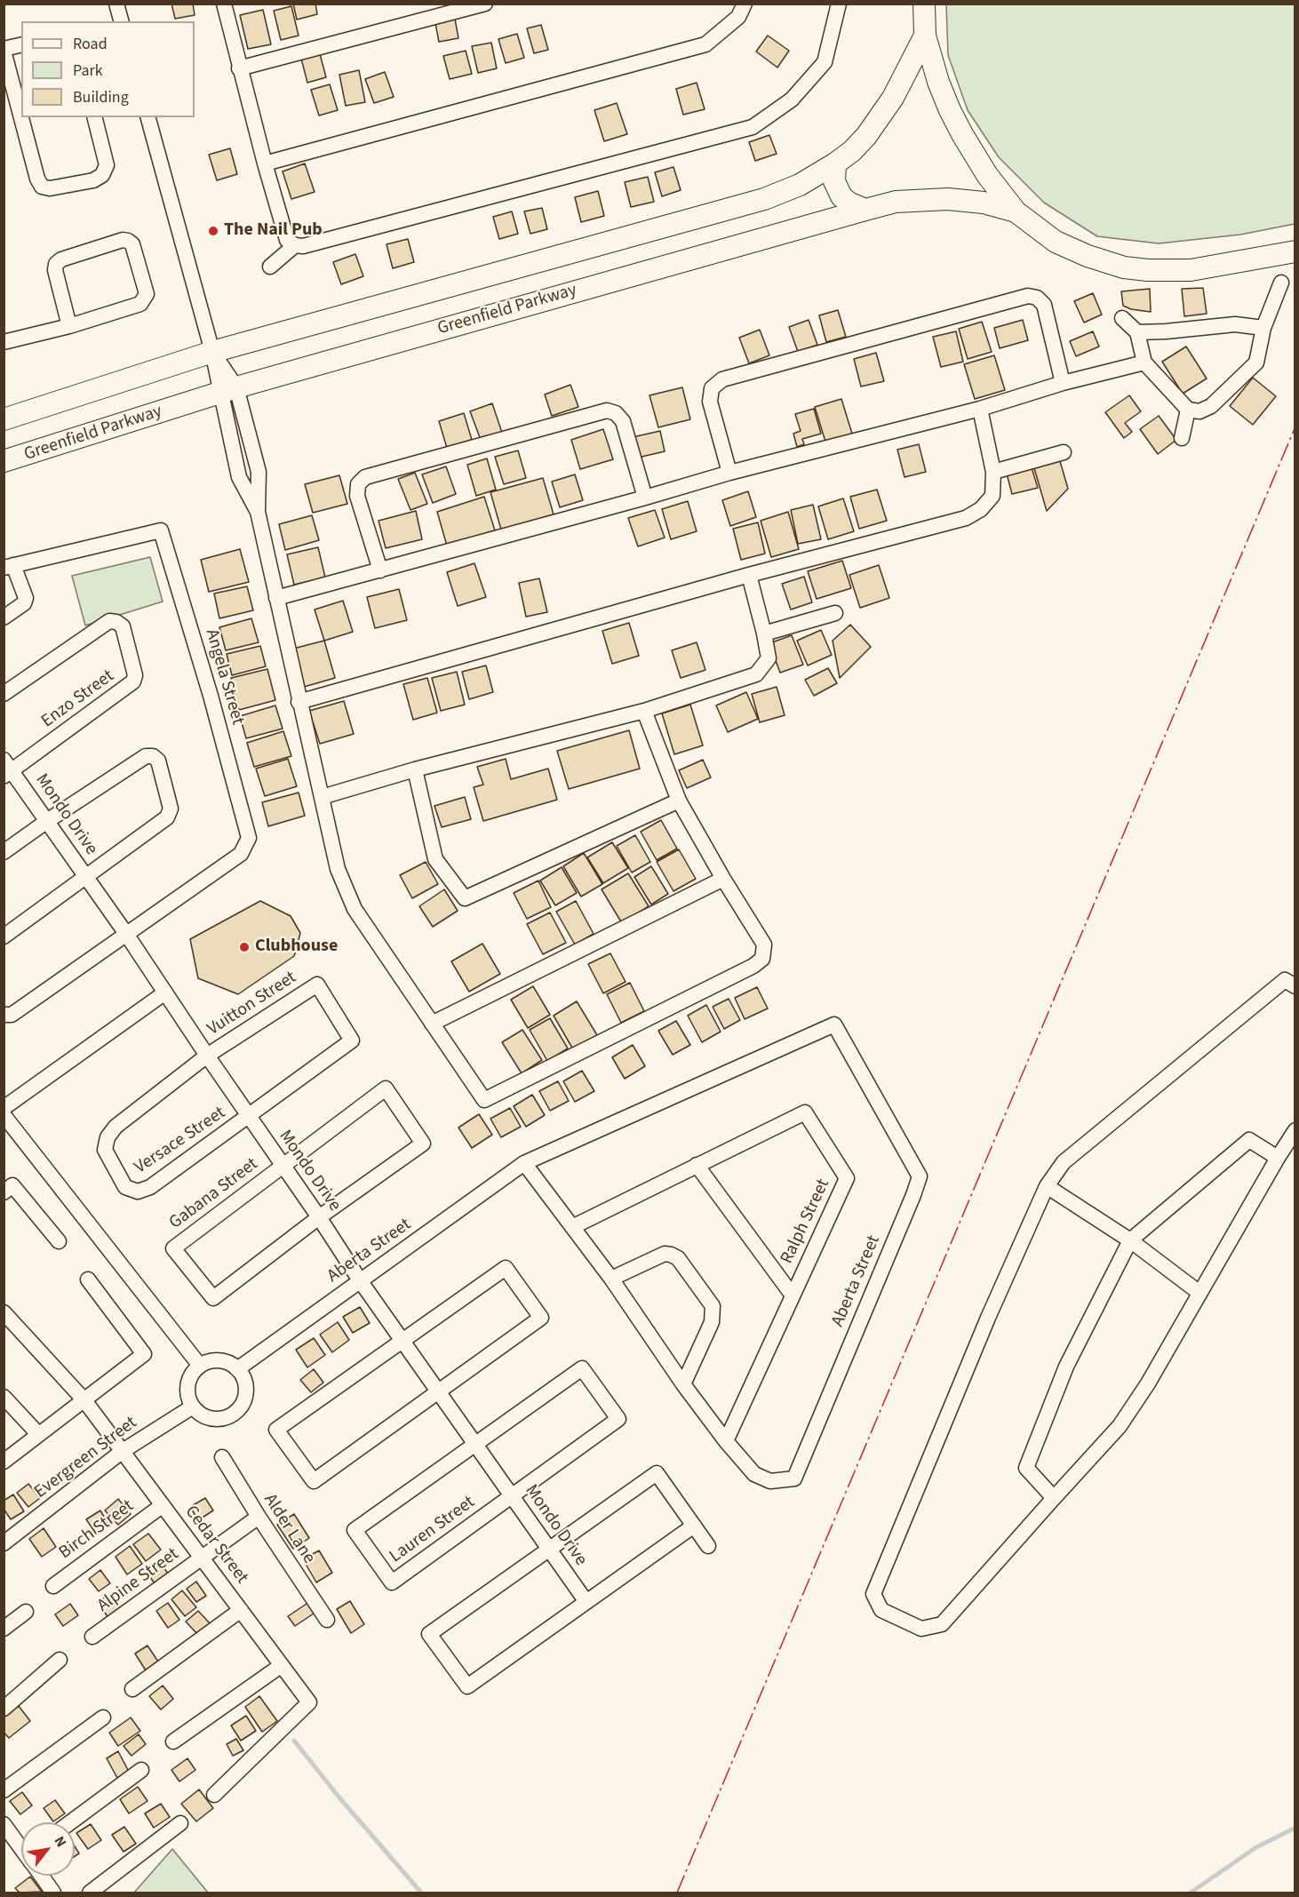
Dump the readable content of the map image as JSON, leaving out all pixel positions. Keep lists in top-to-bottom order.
{
  "streets": {
    "main road": ["Greenfield Parkway"],
    "street": [
      "Angela Street",
      "Enzo Street",
      "Mondo Drive",
      "Vuitton Street",
      "Versace Street",
      "Gabana Street",
      "Ralph Street",
      "Aberta Street",
      "Evergreen Street",
      "Alder Lane",
      "Birch Street",
      "Lauren Street",
      "Cedar Street",
      "Alpine Street"
    ]
  },
  "crossings": [
    ["Angela Street", "Mondo Drive"],
    ["Enzo Street", "Mondo Drive"],
    ["Mondo Drive", "Vuitton Street"],
    ["Mondo Drive", "Versace Street"],
    ["Mondo Drive", "Gabana Street"],
    ["Mondo Drive", "Aberta Street"],
    ["Mondo Drive", "Lauren Street"],
    ["Vuitton Street", "Versace Street"],
    ["Ralph Street", "Aberta Street"],
    ["Aberta Street", "Evergreen Street"],
    ["Evergreen Street", "Cedar Street"],
    ["Alder Lane", "Alpine Street"],
    ["Birch Street", "Cedar Street"],
    ["Cedar Street", "Alpine Street"]
  ],
  "places": ["The Nail Pub", "Clubhouse"],
  "legend": ["Road", "Park", "Building"],
  "north": "top right"
}
